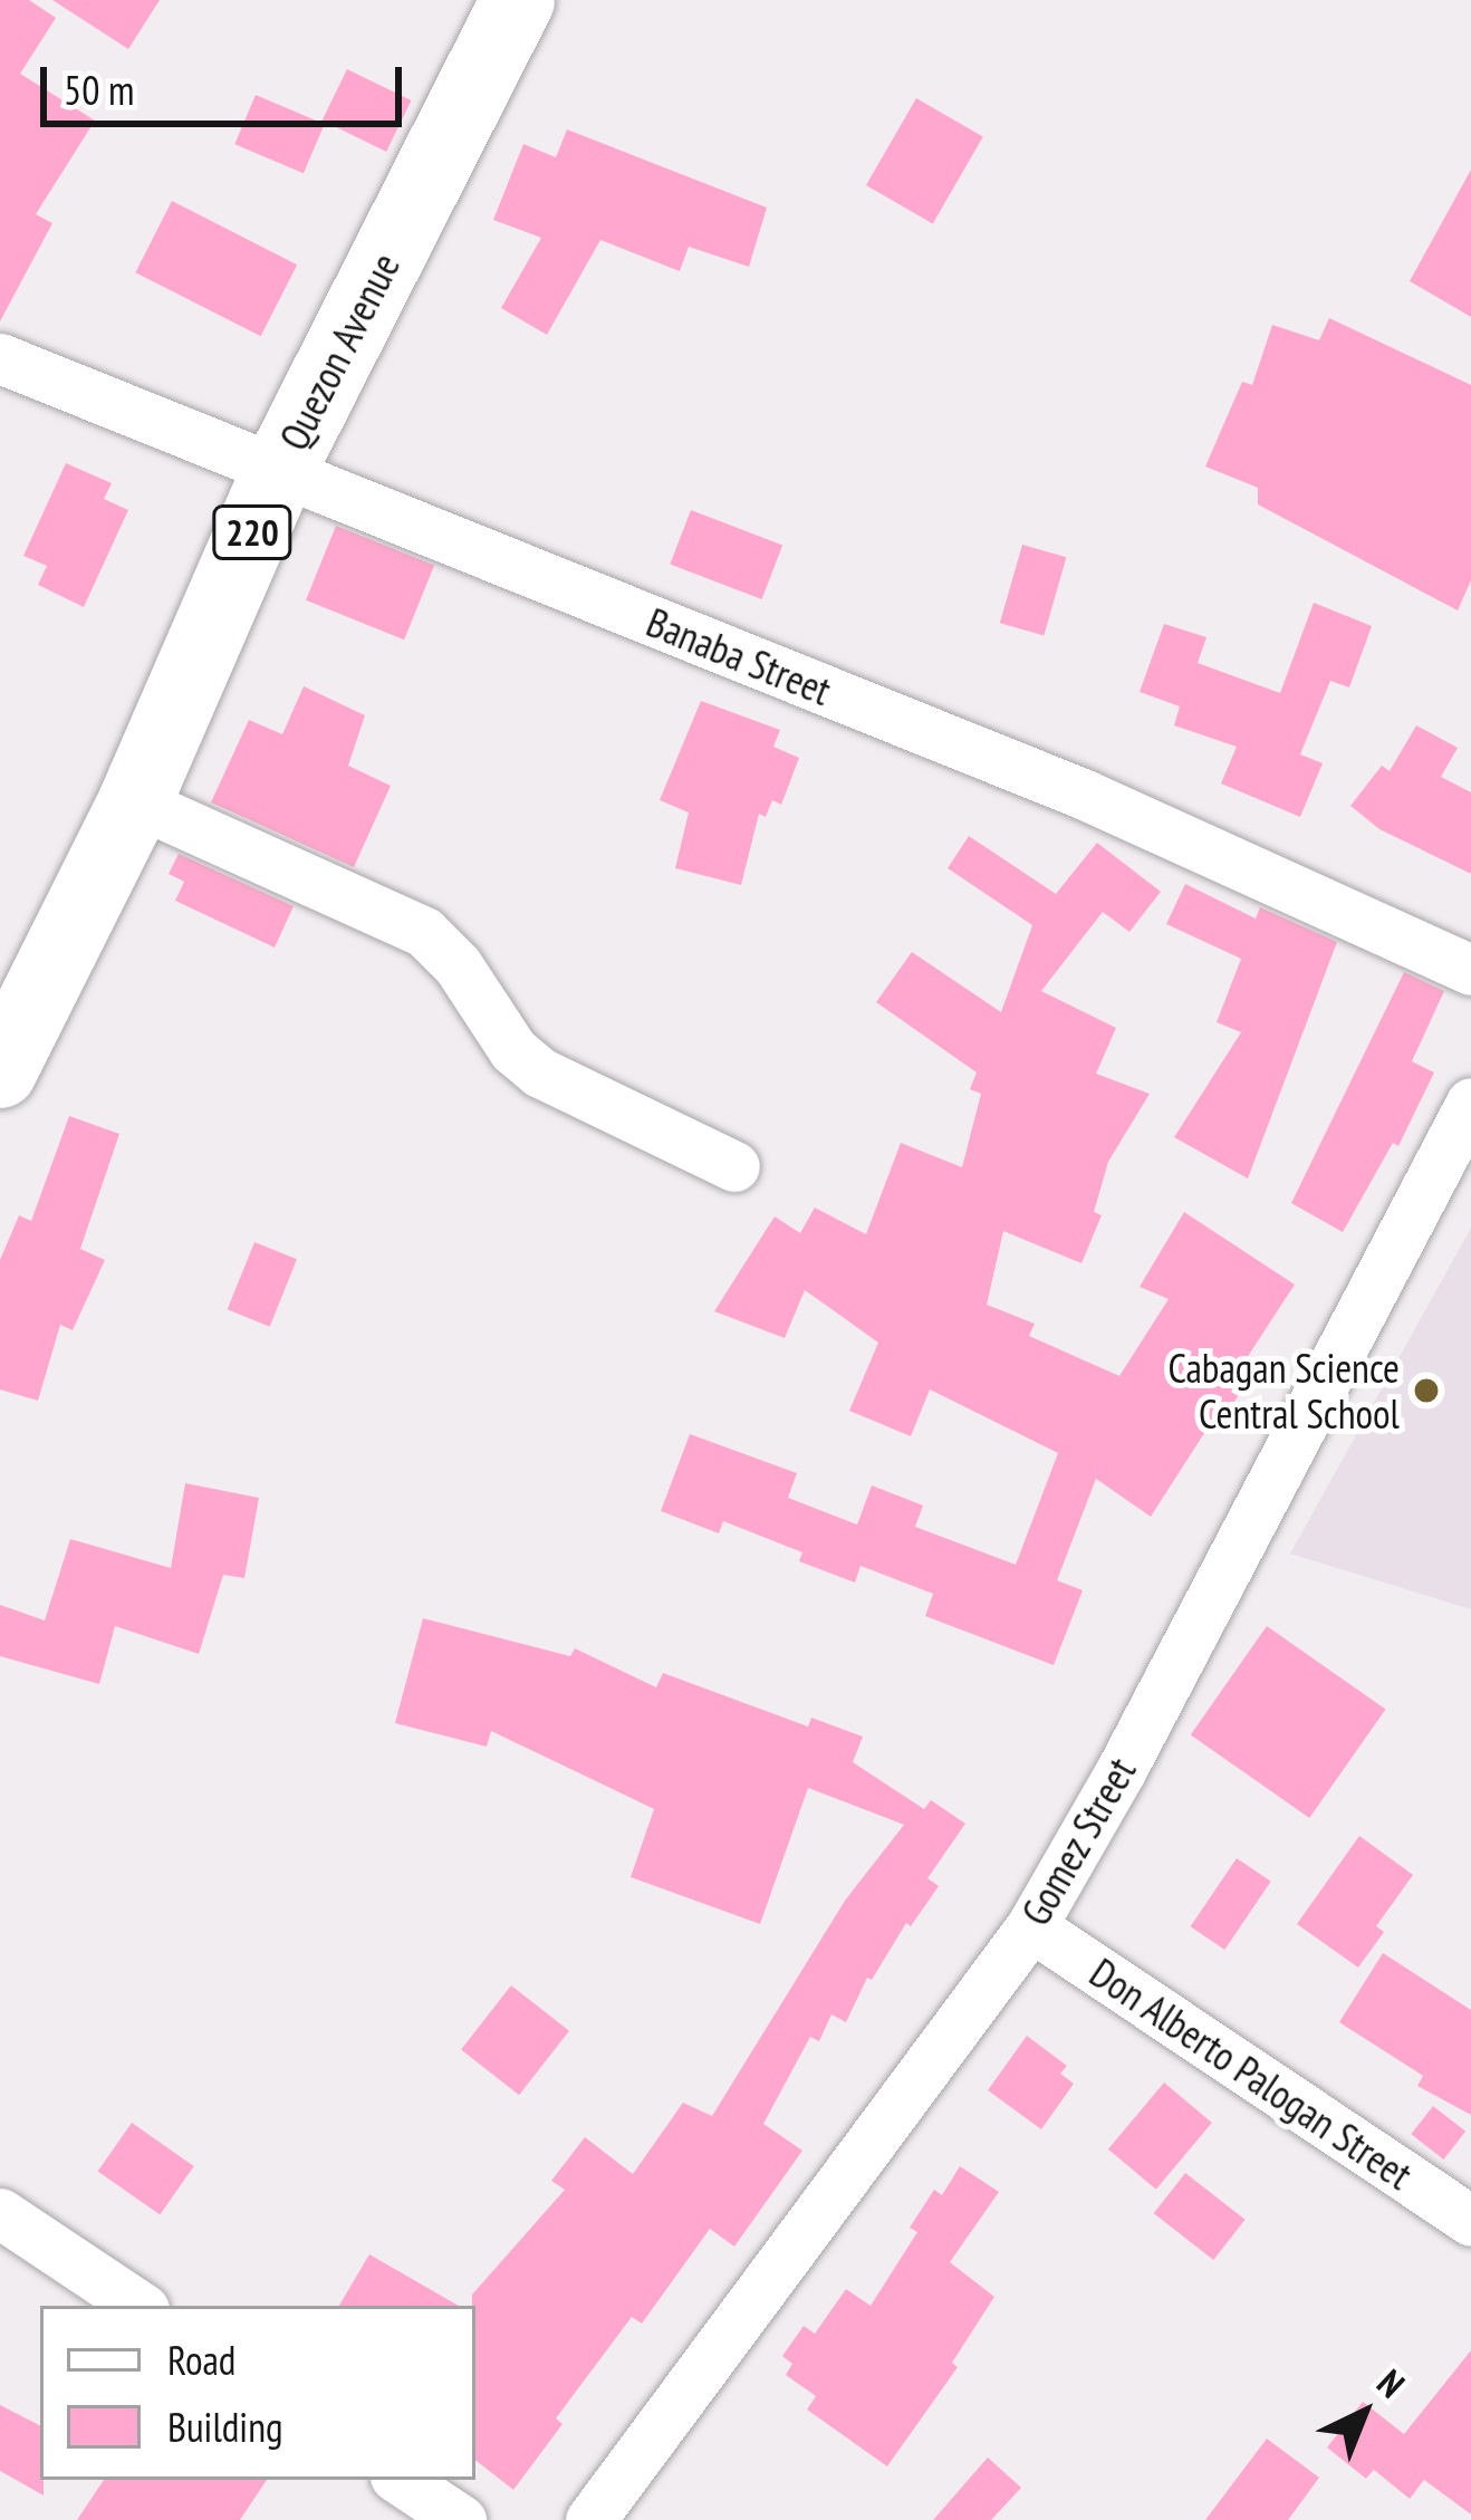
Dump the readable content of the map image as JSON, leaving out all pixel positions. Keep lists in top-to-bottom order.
{
  "streets": {
    "main road": ["Quezon Avenue", "220"],
    "street": ["Banaba Street", "Gomez Street", "Don Alberto Palogan Street"]
  },
  "crossings": [
    ["Quezon Avenue", "Banaba Street"],
    ["Gomez Street", "Don Alberto Palogan Street"]
  ],
  "places": ["Cabagan Science Central School"],
  "legend": ["Road", "Building"],
  "scale_bar": "50 m",
  "north": "top right"
}
